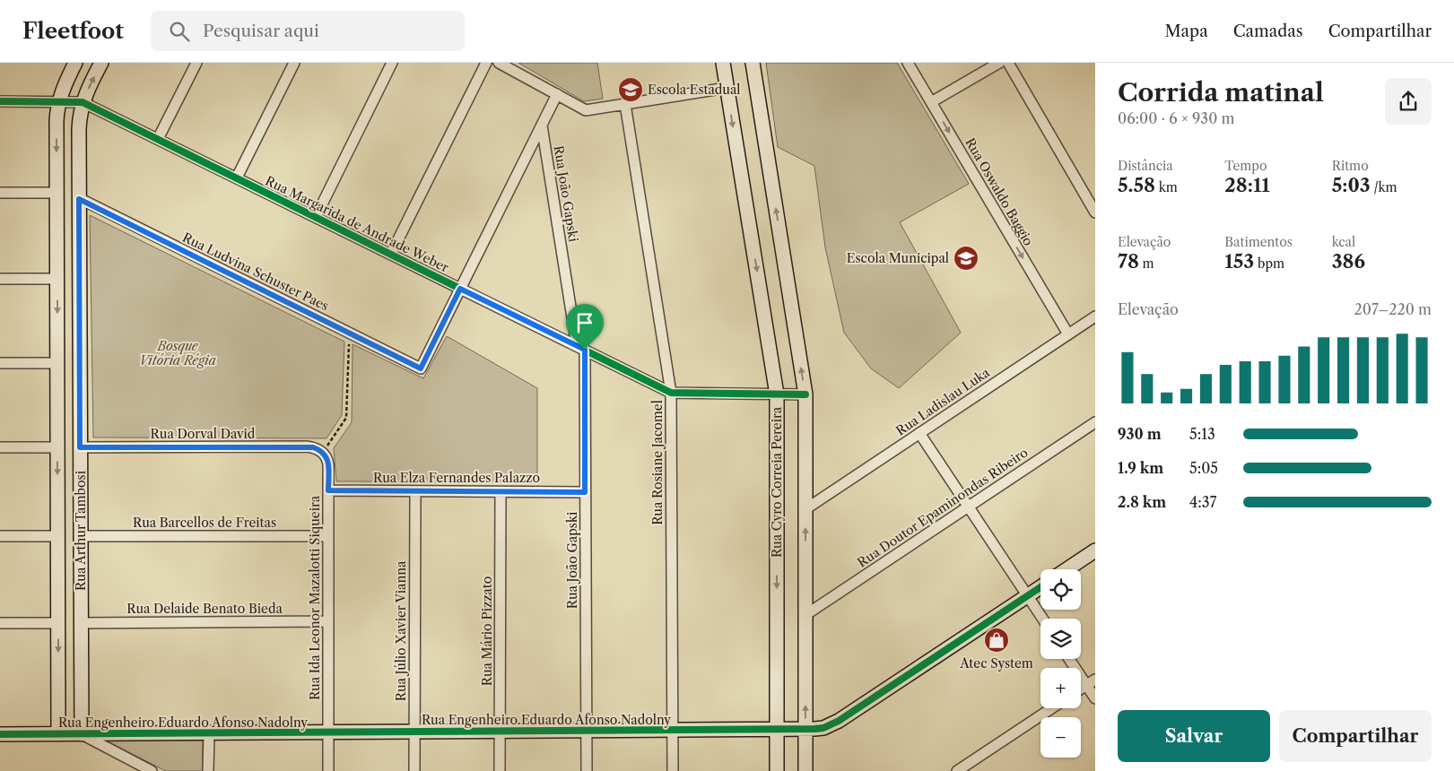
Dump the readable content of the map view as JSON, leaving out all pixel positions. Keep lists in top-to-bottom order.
{
  "streets": {
    "street": [
      "Rua Oswaldo Baggio",
      "Rua João Gapski",
      "Rua Margarida de Andrade Weber",
      "Rua Ludvina Schuster Paes",
      "Rua Ladislau Luka",
      "Rua Dorval David",
      "Rua Rosiane Jacomel",
      "Rua Elza Fernandes Palazzo",
      "Rua Cyro Correia Pereira",
      "Rua Doutor Epaminondas Ribeiro",
      "Rua Barcellos de Freitas",
      "Rua Arthur Tambosi",
      "Rua Ida Leonor Mazalotti Siqueira",
      "Rua Delaide Benato Bieda",
      "Rua Júlio Xavier Vianna",
      "Rua Mário Pizzato",
      "Rua Engenheiro Eduardo Afonso Nadolny"
    ]
  },
  "crossings": [
    ["Rua Oswaldo Baggio", "Rua Ladislau Luka"],
    ["Rua João Gapski", "Rua Margarida de Andrade Weber"],
    ["Rua João Gapski", "Rua Elza Fernandes Palazzo"],
    ["Rua João Gapski", "Rua Engenheiro Eduardo Afonso Nadolny"],
    ["Rua Margarida de Andrade Weber", "Rua Ludvina Schuster Paes"],
    ["Rua Margarida de Andrade Weber", "Rua Rosiane Jacomel"],
    ["Rua Margarida de Andrade Weber", "Rua Cyro Correia Pereira"],
    ["Rua Margarida de Andrade Weber", "Rua Arthur Tambosi"],
    ["Rua Ludvina Schuster Paes", "Rua Arthur Tambosi"],
    ["Rua Dorval David", "Rua Arthur Tambosi"],
    ["Rua Dorval David", "Rua Ida Leonor Mazalotti Siqueira"],
    ["Rua Rosiane Jacomel", "Rua Engenheiro Eduardo Afonso Nadolny"],
    ["Rua Elza Fernandes Palazzo", "Rua Ida Leonor Mazalotti Siqueira"],
    ["Rua Elza Fernandes Palazzo", "Rua Júlio Xavier Vianna"],
    ["Rua Elza Fernandes Palazzo", "Rua Mário Pizzato"],
    ["Rua Cyro Correia Pereira", "Rua Engenheiro Eduardo Afonso Nadolny"],
    ["Rua Barcellos de Freitas", "Rua Arthur Tambosi"],
    ["Rua Barcellos de Freitas", "Rua Ida Leonor Mazalotti Siqueira"],
    ["Rua Arthur Tambosi", "Rua Delaide Benato Bieda"],
    ["Rua Arthur Tambosi", "Rua Engenheiro Eduardo Afonso Nadolny"],
    ["Rua Ida Leonor Mazalotti Siqueira", "Rua Delaide Benato Bieda"],
    ["Rua Ida Leonor Mazalotti Siqueira", "Rua Engenheiro Eduardo Afonso Nadolny"],
    ["Rua Júlio Xavier Vianna", "Rua Engenheiro Eduardo Afonso Nadolny"],
    ["Rua Mário Pizzato", "Rua Engenheiro Eduardo Afonso Nadolny"]
  ],
  "parks": ["Bosque Vitória Régia"],
  "places": {
    "school or university": ["Escola Estadual", "Escola Municipal"],
    "shop": ["Atec System"]
  },
  "page": {
    "header": "Fleetfoot",
    "search": "Pesquisar aqui",
    "nav": ["Mapa", "Camadas", "Compartilhar"],
    "heading": ["Corrida matinal", "06:00 · 6 × 930 m"],
    "stats": [
      ["Distância", "5.58 km"],
      ["Tempo", "28:11"],
      ["Ritmo", "5:03 /km"],
      ["Elevação", "78 m"],
      ["Batimentos", "153 bpm"],
      ["kcal", "386"]
    ],
    "chart": ["Elevação", "207–220 m"],
    "list": [
      {
        "name": "930 m",
        "note": "5:13"
      },
      {
        "name": "1.9 km",
        "note": "5:05"
      },
      {
        "name": "2.8 km",
        "note": "4:37"
      }
    ],
    "map_buttons": ["+", "−"],
    "buttons": ["Salvar", "Compartilhar"]
  }
}
